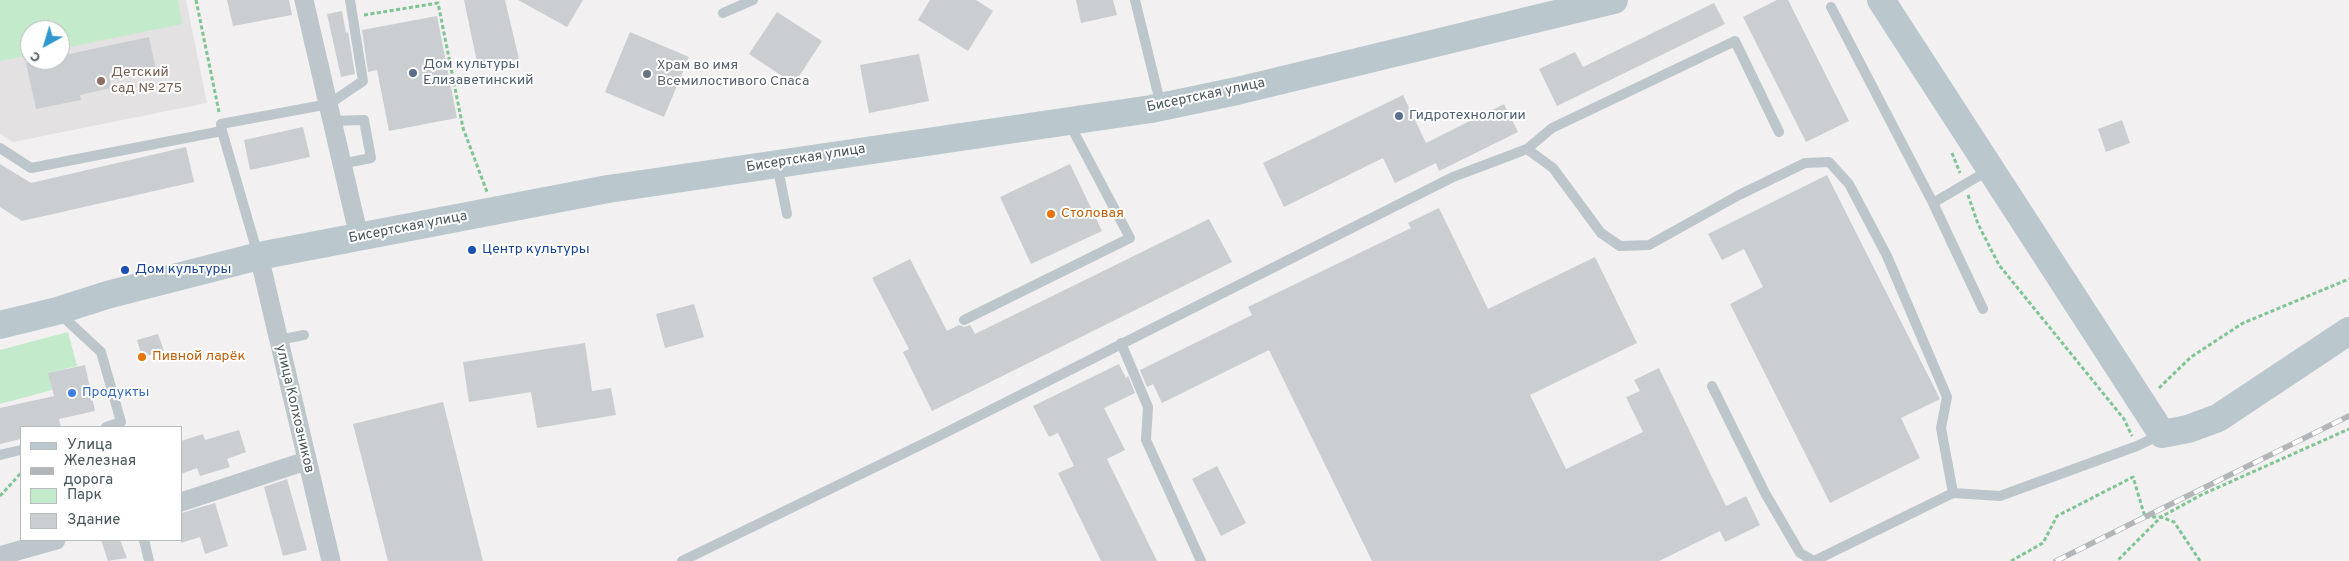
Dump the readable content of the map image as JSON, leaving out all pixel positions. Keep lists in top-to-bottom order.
{
  "streets": {
    "main road": ["Бисертская улица"],
    "street": ["улица Колхозников"]
  },
  "crossings": [
    ["Бисертская улица", "улица Колхозников"]
  ],
  "places": [
    "Дом культуры Елизаветинский",
    "Храм во имя Всемилостивого Спаса",
    "Детский сад № 275",
    "Гидротехнологии",
    "Столовая",
    "Центр культуры",
    "Дом культуры",
    "Пивной ларёк",
    "Продукты"
  ],
  "legend": [
    "Улица",
    "Железная дорога",
    "Парк",
    "Здание"
  ],
  "north": "bottom left"
}
